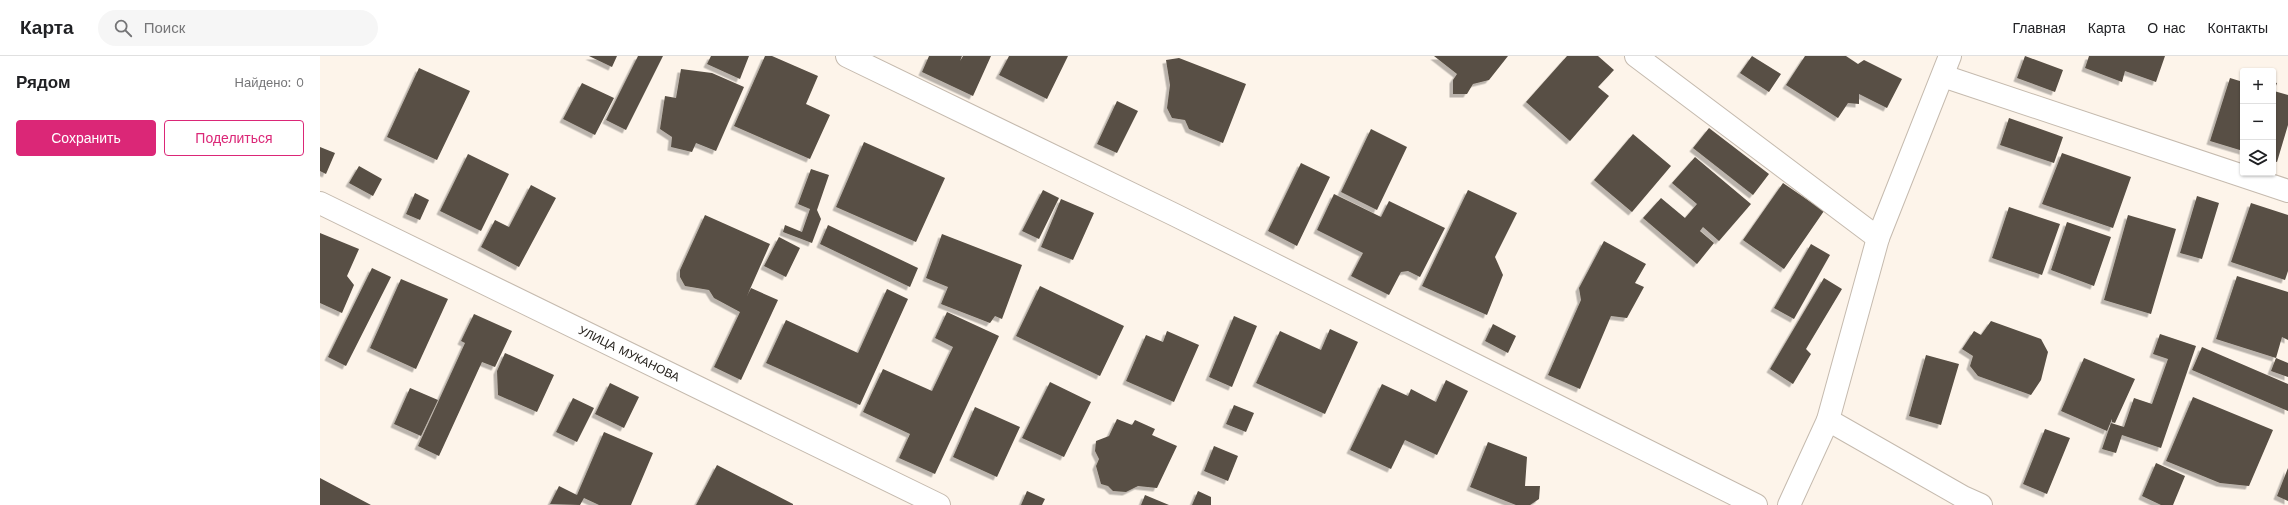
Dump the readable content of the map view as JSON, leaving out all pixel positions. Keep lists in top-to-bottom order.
{
  "streets": {
    "street": ["УЛИЦА МУКАНОВА"]
  },
  "page": {
    "header": "Карта",
    "search": "Поиск",
    "nav": [
      "Главная",
      "Карта",
      "О нас",
      "Контакты"
    ],
    "heading": ["Рядом", "Найдено: 0"],
    "map_buttons": ["+", "−"],
    "buttons": ["Сохранить", "Поделиться"]
  }
}
